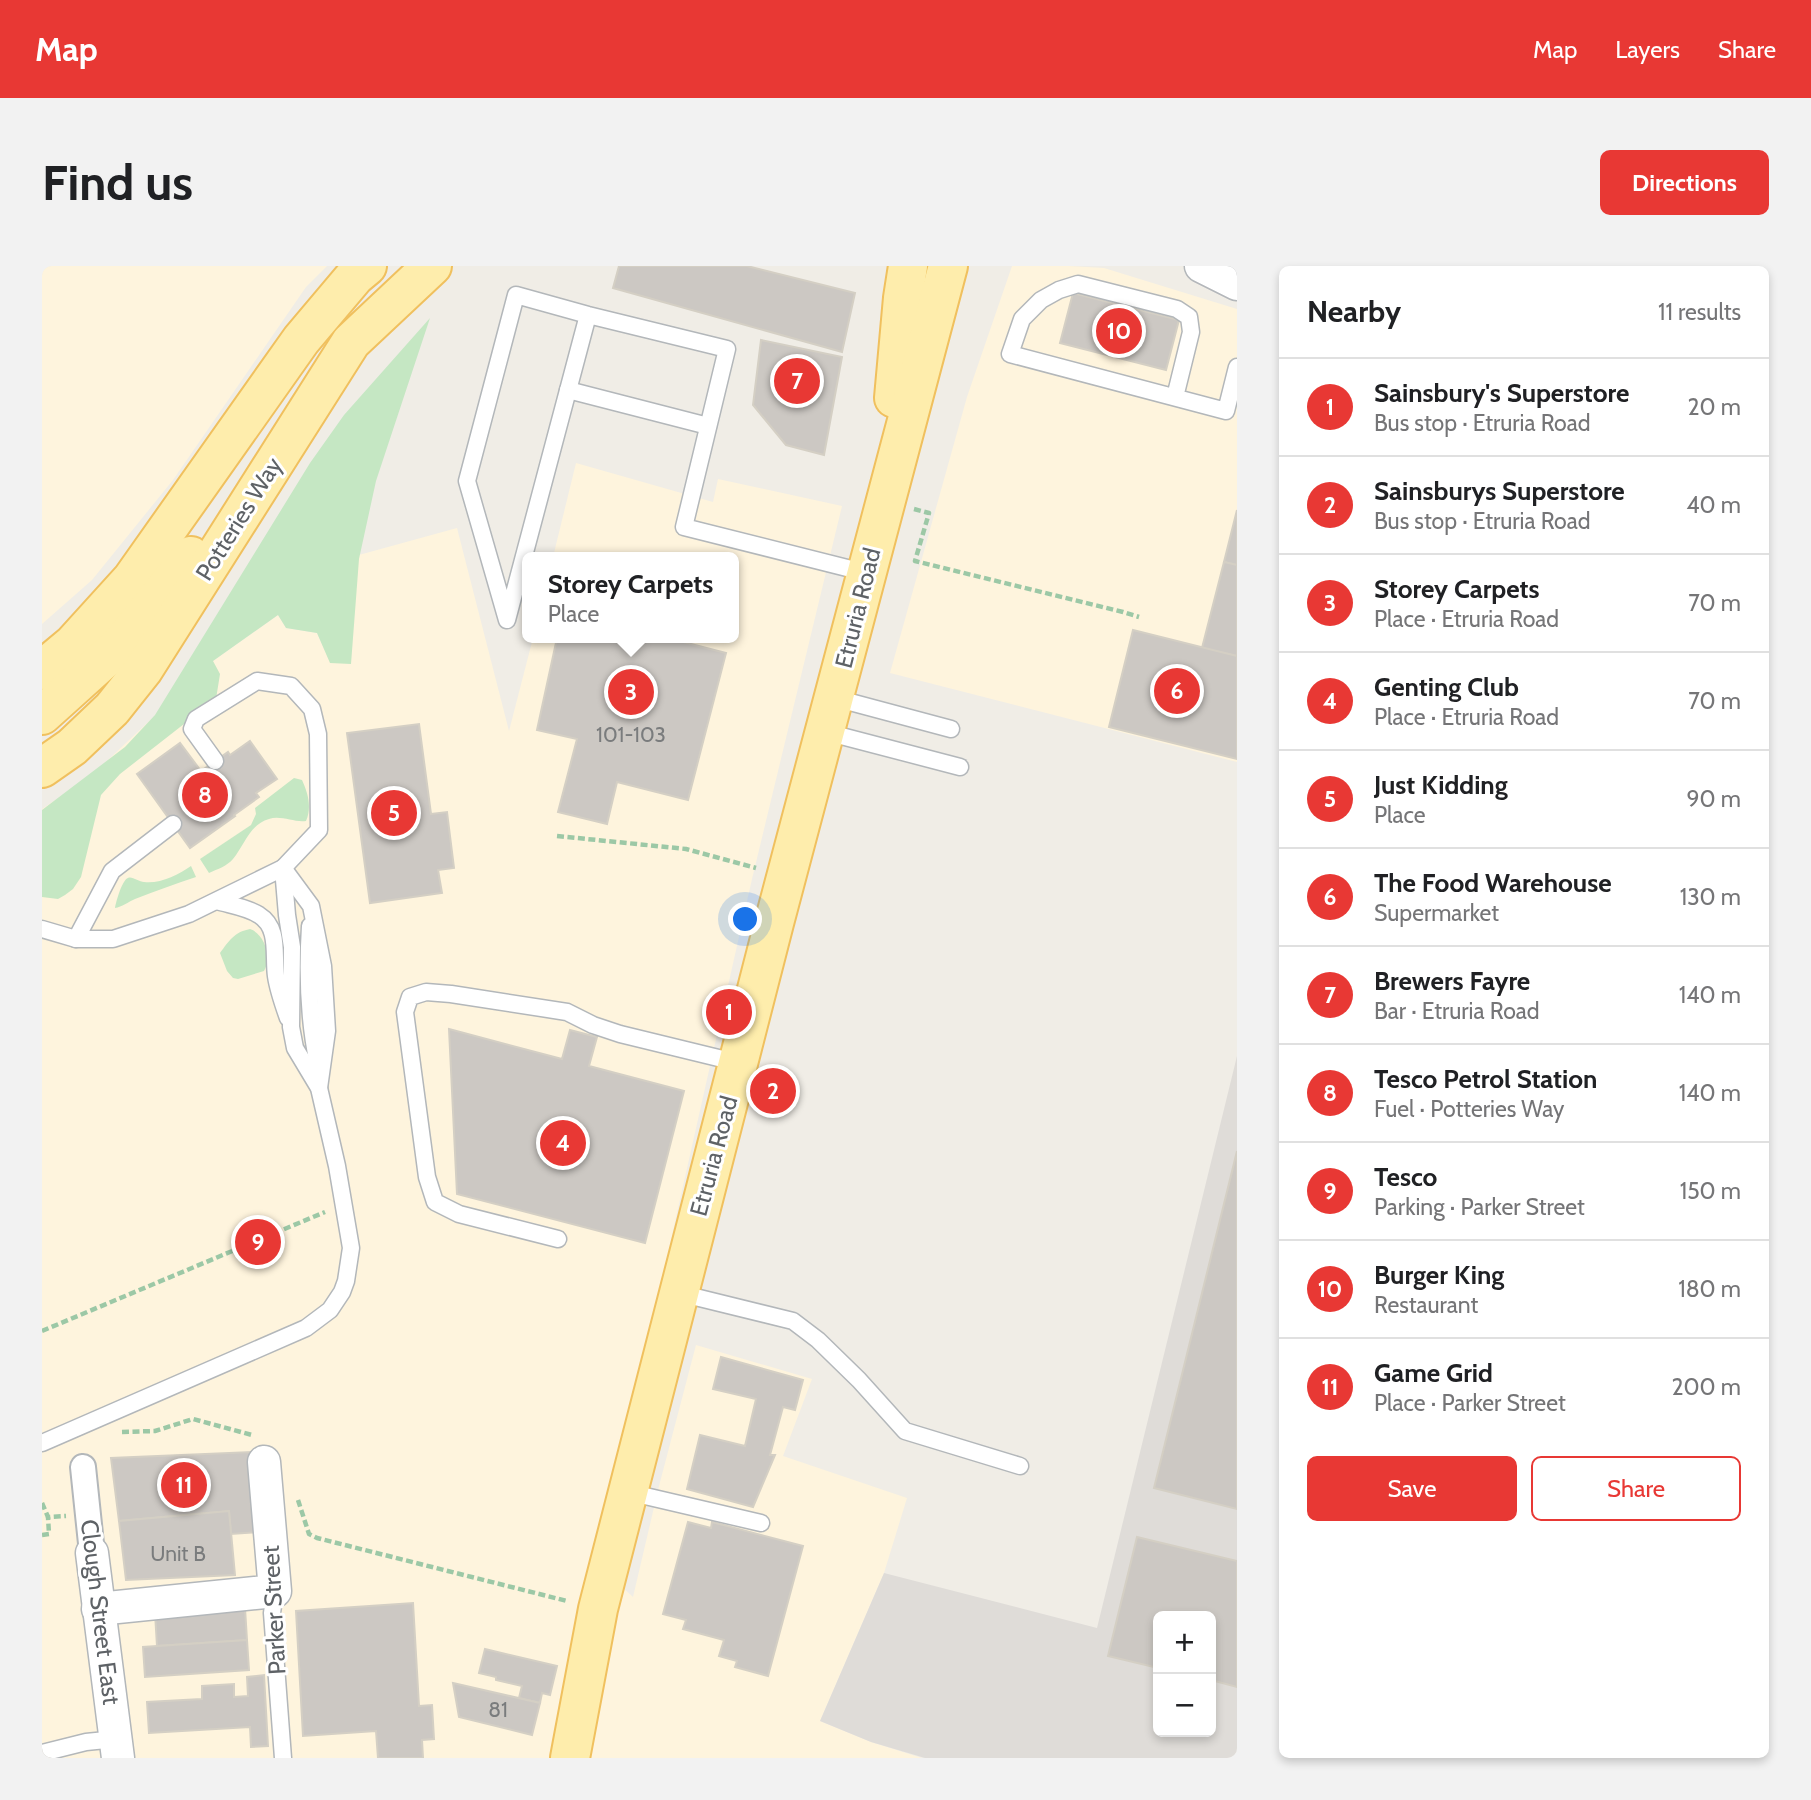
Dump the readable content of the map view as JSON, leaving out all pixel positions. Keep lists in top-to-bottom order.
{
  "streets": {
    "main road": ["Potteries Way", "Etruria Road"],
    "street": ["Parker Street", "Clough Street East"]
  },
  "house_numbers": ["101-103", "Unit B", "81"],
  "page": {
    "header": "Map",
    "nav": ["Map", "Layers", "Share"],
    "buttons": [
      "Directions",
      ["Save", "Share"]
    ],
    "title": "Find us",
    "heading": ["Nearby", "11 results"],
    "pins": [
      "10",
      "7",
      "6",
      "3",
      "8",
      "5",
      "1",
      "2",
      "4",
      "9",
      "11"
    ],
    "list": [
      {
        "mark": "1",
        "name": "Sainsbury's Superstore",
        "note": "Bus stop · Etruria Road",
        "value": "20 m"
      },
      {
        "mark": "2",
        "name": "Sainsburys Superstore",
        "note": "Bus stop · Etruria Road",
        "value": "40 m"
      },
      {
        "mark": "3",
        "name": "Storey Carpets",
        "note": "Place · Etruria Road",
        "value": "70 m"
      },
      {
        "mark": "4",
        "name": "Genting Club",
        "note": "Place · Etruria Road",
        "value": "70 m"
      },
      {
        "mark": "5",
        "name": "Just Kidding",
        "note": "Place",
        "value": "90 m"
      },
      {
        "mark": "6",
        "name": "The Food Warehouse",
        "note": "Supermarket",
        "value": "130 m"
      },
      {
        "mark": "7",
        "name": "Brewers Fayre",
        "note": "Bar · Etruria Road",
        "value": "140 m"
      },
      {
        "mark": "8",
        "name": "Tesco Petrol Station",
        "note": "Fuel · Potteries Way",
        "value": "140 m"
      },
      {
        "mark": "9",
        "name": "Tesco",
        "note": "Parking · Parker Street",
        "value": "150 m"
      },
      {
        "mark": "10",
        "name": "Burger King",
        "note": "Restaurant",
        "value": "180 m"
      },
      {
        "mark": "11",
        "name": "Game Grid",
        "note": "Place · Parker Street",
        "value": "200 m"
      }
    ],
    "popup": ["Storey Carpets", "Place"],
    "map_buttons": ["+", "−"]
  }
}
